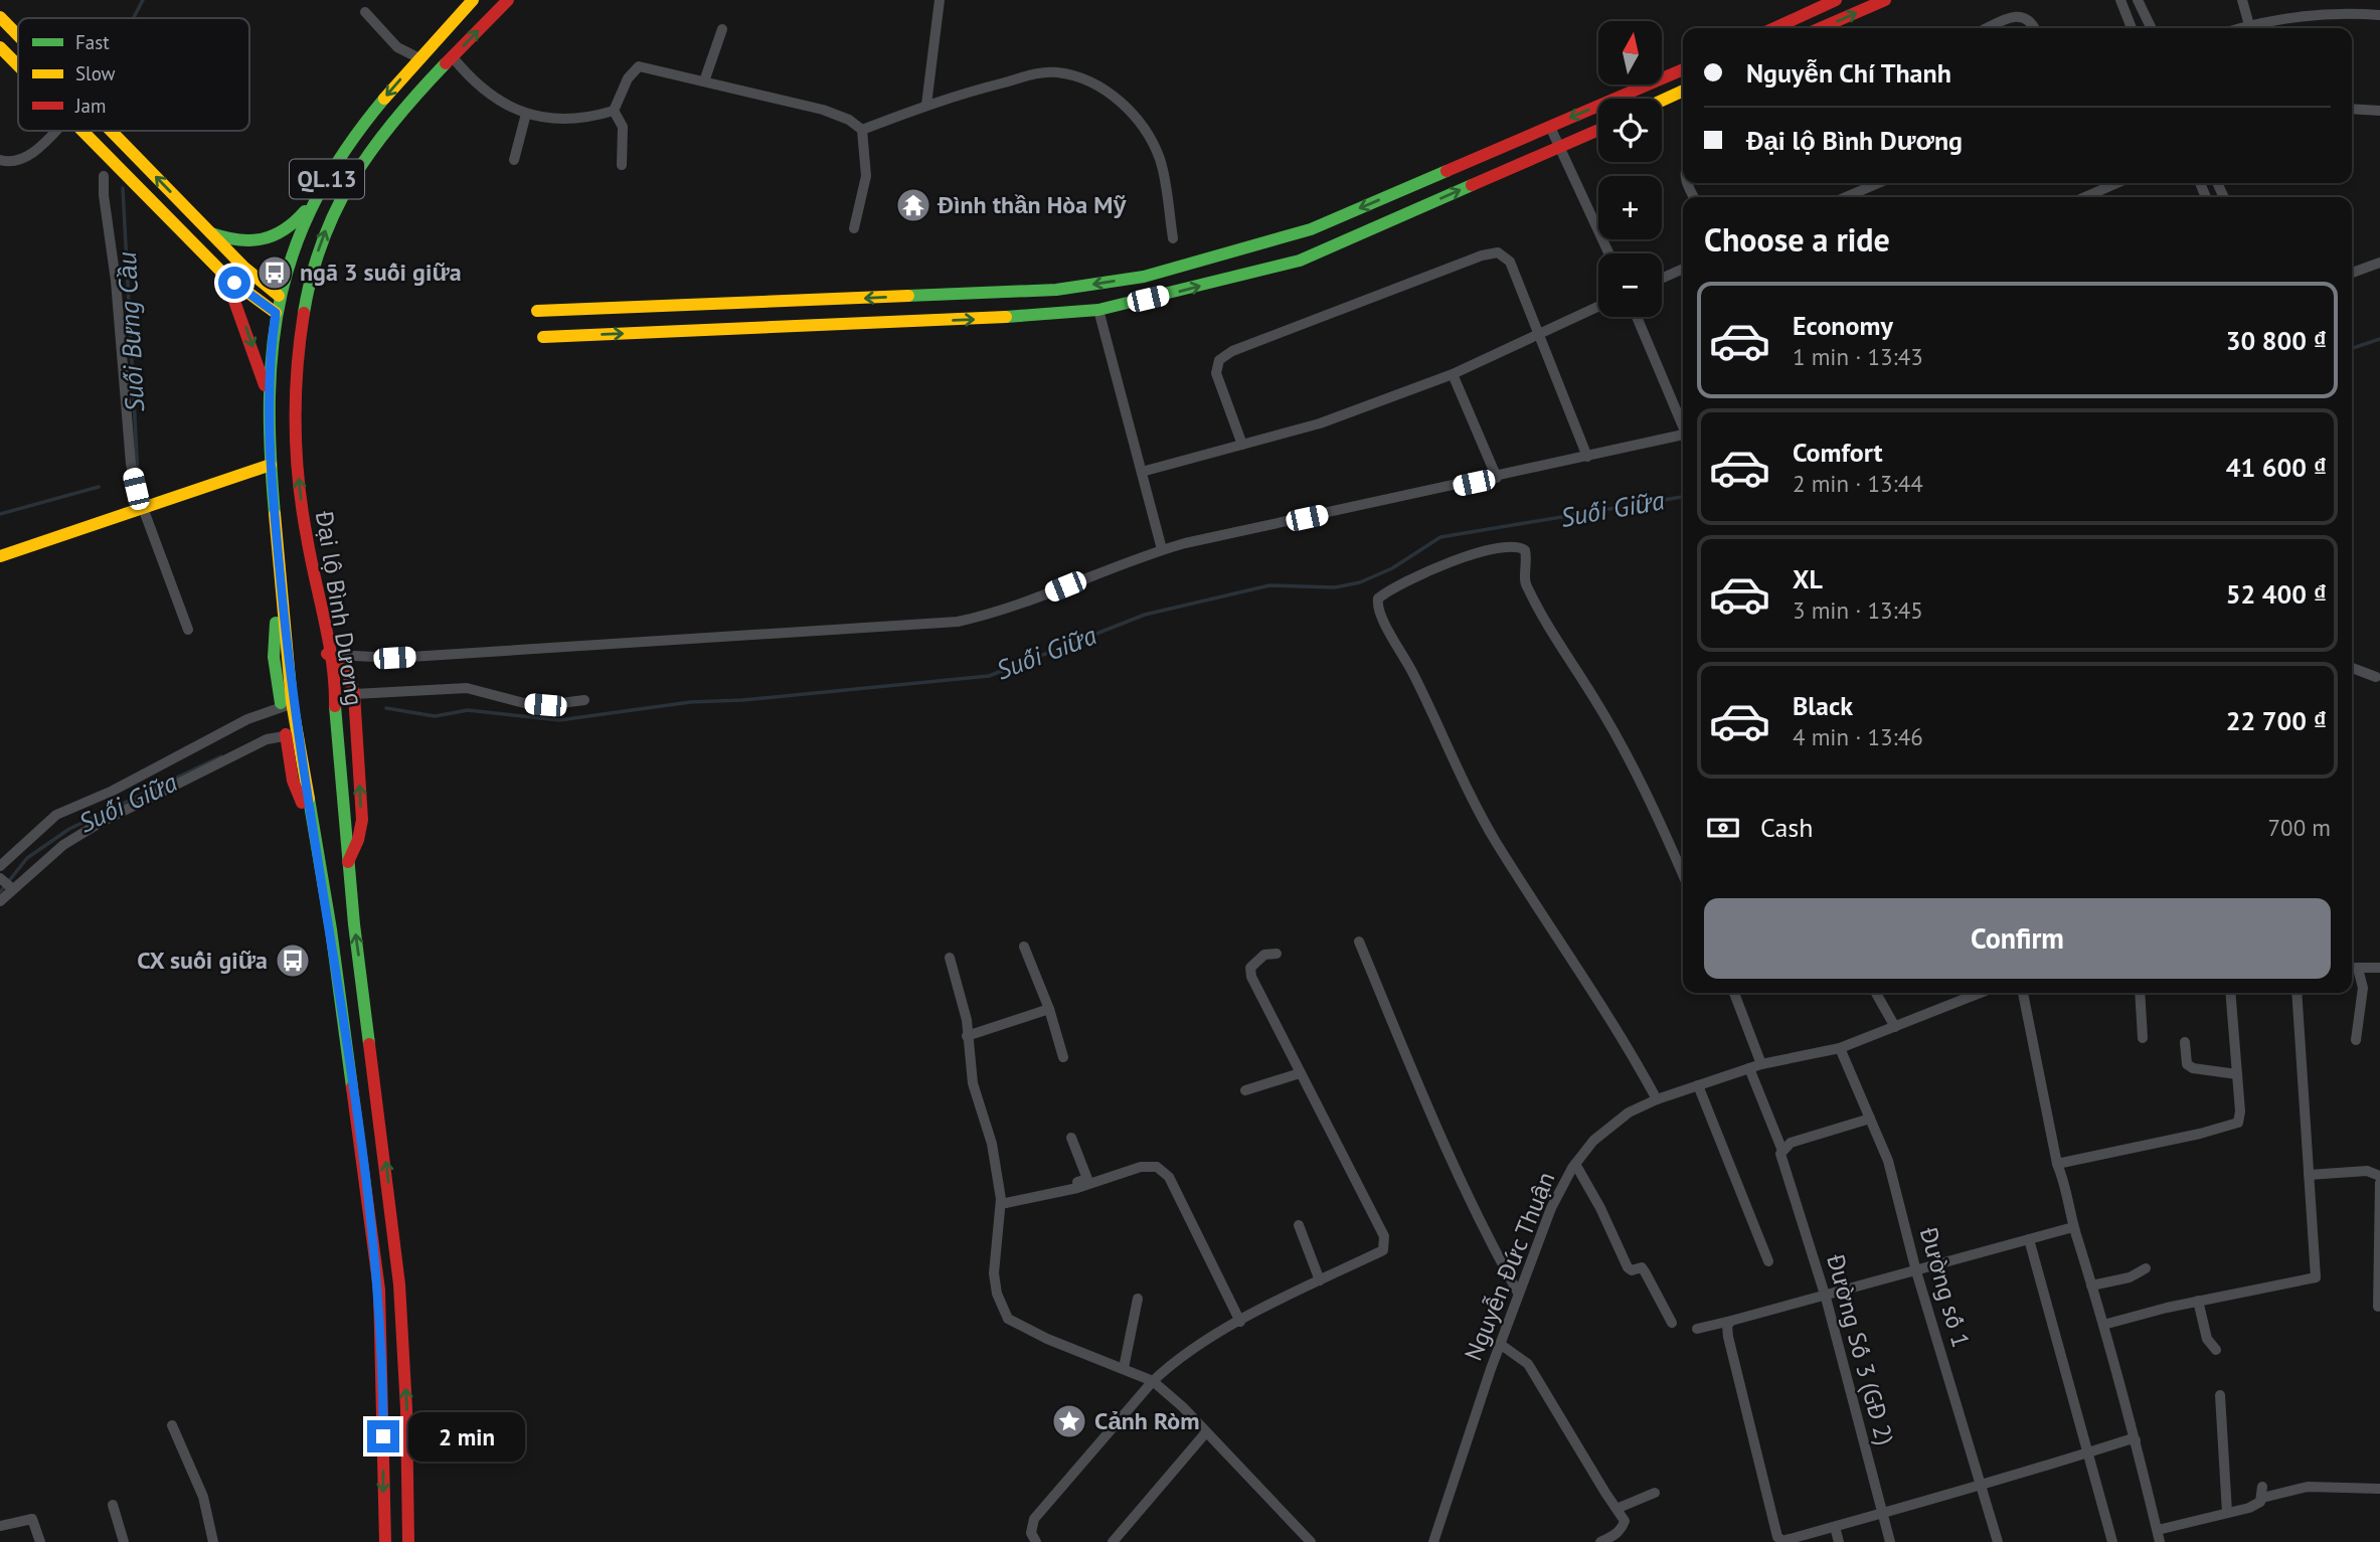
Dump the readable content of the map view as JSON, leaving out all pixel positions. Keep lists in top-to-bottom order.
{
  "streets": {
    "main road": ["QL.13", "Đại lộ Bình Dương"],
    "street": ["Nguyễn Đức Thuận", "Đường số 1", "Đường Số 3 (GĐ 2)"]
  },
  "crossings": [
    ["Nguyễn Đức Thuận", "Đường số 1"],
    ["Nguyễn Đức Thuận", "Đường Số 3 (GĐ 2)"]
  ],
  "water": ["Suối Bưng Cầu", "Suối Giữa"],
  "places": {
    "temple": ["Đình thần Hòa Mỹ"],
    "bus stop": ["ngã 3 suối giữa", "CX suối giữa"],
    "place": ["Cảnh Ròm"]
  },
  "legend": ["Fast", "Slow", "Jam"],
  "north": "top",
  "page": {
    "map_buttons": ["+", "−"],
    "banner": ["Nguyễn Chí Thanh", "Đại lộ Bình Dương"],
    "heading": "Choose a ride",
    "list": [
      {
        "name": "Economy",
        "note": "1 min · 13:43",
        "value": "30 800 ₫"
      },
      {
        "name": "Comfort",
        "note": "2 min · 13:44",
        "value": "41 600 ₫"
      },
      {
        "name": "XL",
        "note": "3 min · 13:45",
        "value": "52 400 ₫"
      },
      {
        "name": "Black",
        "note": "4 min · 13:46",
        "value": "22 700 ₫"
      }
    ],
    "pay": ["Cash", "700 m"],
    "buttons": "Confirm",
    "bubble": "2 min"
  }
}
